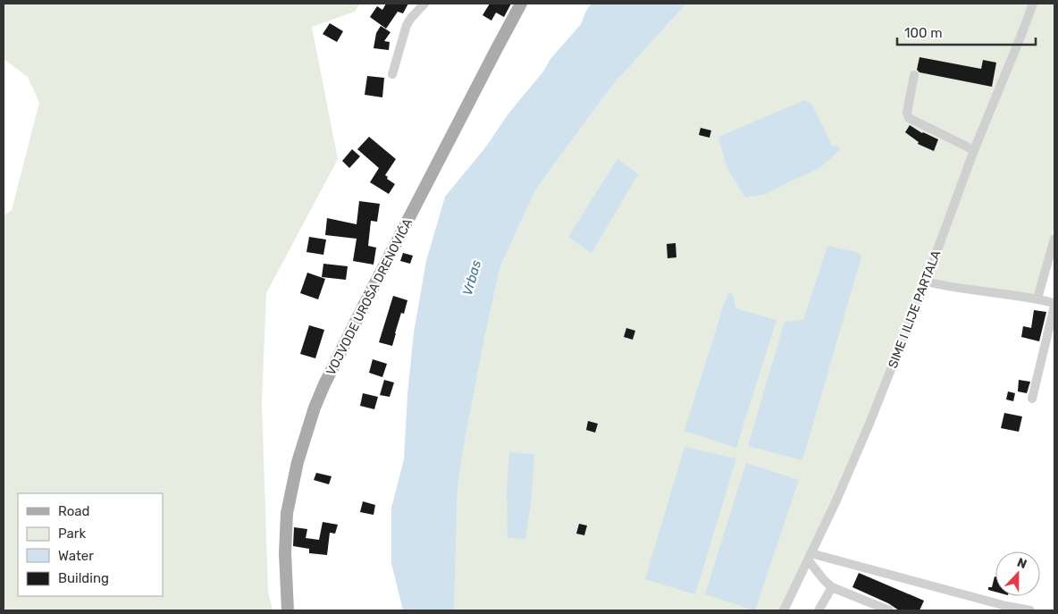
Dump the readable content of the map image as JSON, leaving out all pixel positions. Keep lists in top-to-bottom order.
{
  "streets": {
    "main road": ["VOJVODE UROŠA DRENOVIĆA"],
    "street": ["SIME I ILIJE PARTALA"]
  },
  "water": ["Vrbas"],
  "legend": [
    "Road",
    "Park",
    "Water",
    "Building"
  ],
  "scale_bar": "100 m",
  "north": "top"
}
